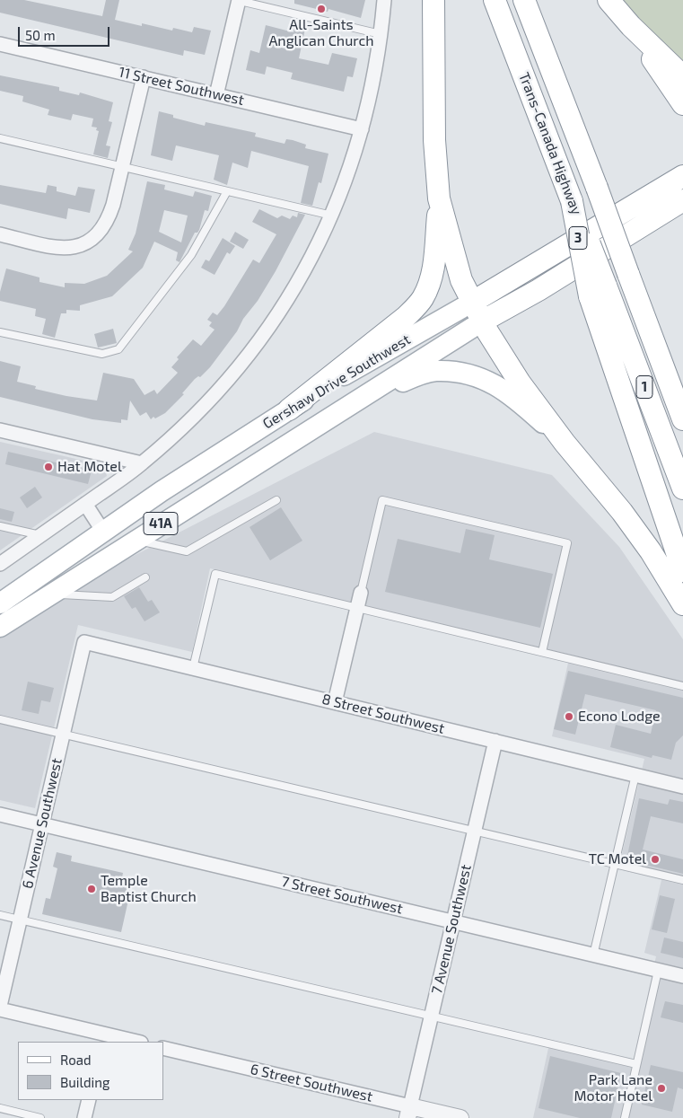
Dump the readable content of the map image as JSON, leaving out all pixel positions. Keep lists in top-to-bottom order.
{
  "streets": {
    "highway": [
      "Trans-Canada Highway",
      "3",
      "Gershaw Drive Southwest",
      "1"
    ],
    "main road": ["41A"],
    "street": [
      "11 Street Southwest",
      "8 Street Southwest",
      "6 Avenue Southwest",
      "7 Street Southwest",
      "7 Avenue Southwest",
      "6 Street Southwest"
    ]
  },
  "crossings": [
    ["8 Street Southwest", "6 Avenue Southwest"],
    ["8 Street Southwest", "7 Avenue Southwest"],
    ["6 Avenue Southwest", "7 Street Southwest"],
    ["7 Street Southwest", "7 Avenue Southwest"],
    ["7 Avenue Southwest", "6 Street Southwest"]
  ],
  "places": [
    "All-Saints Anglican Church",
    "Hat Motel",
    "Econo Lodge",
    "TC Motel",
    "Temple Baptist Church",
    "Park Lane Motor Hotel"
  ],
  "legend": ["Road", "Building"],
  "scale_bar": "50 m"
}
